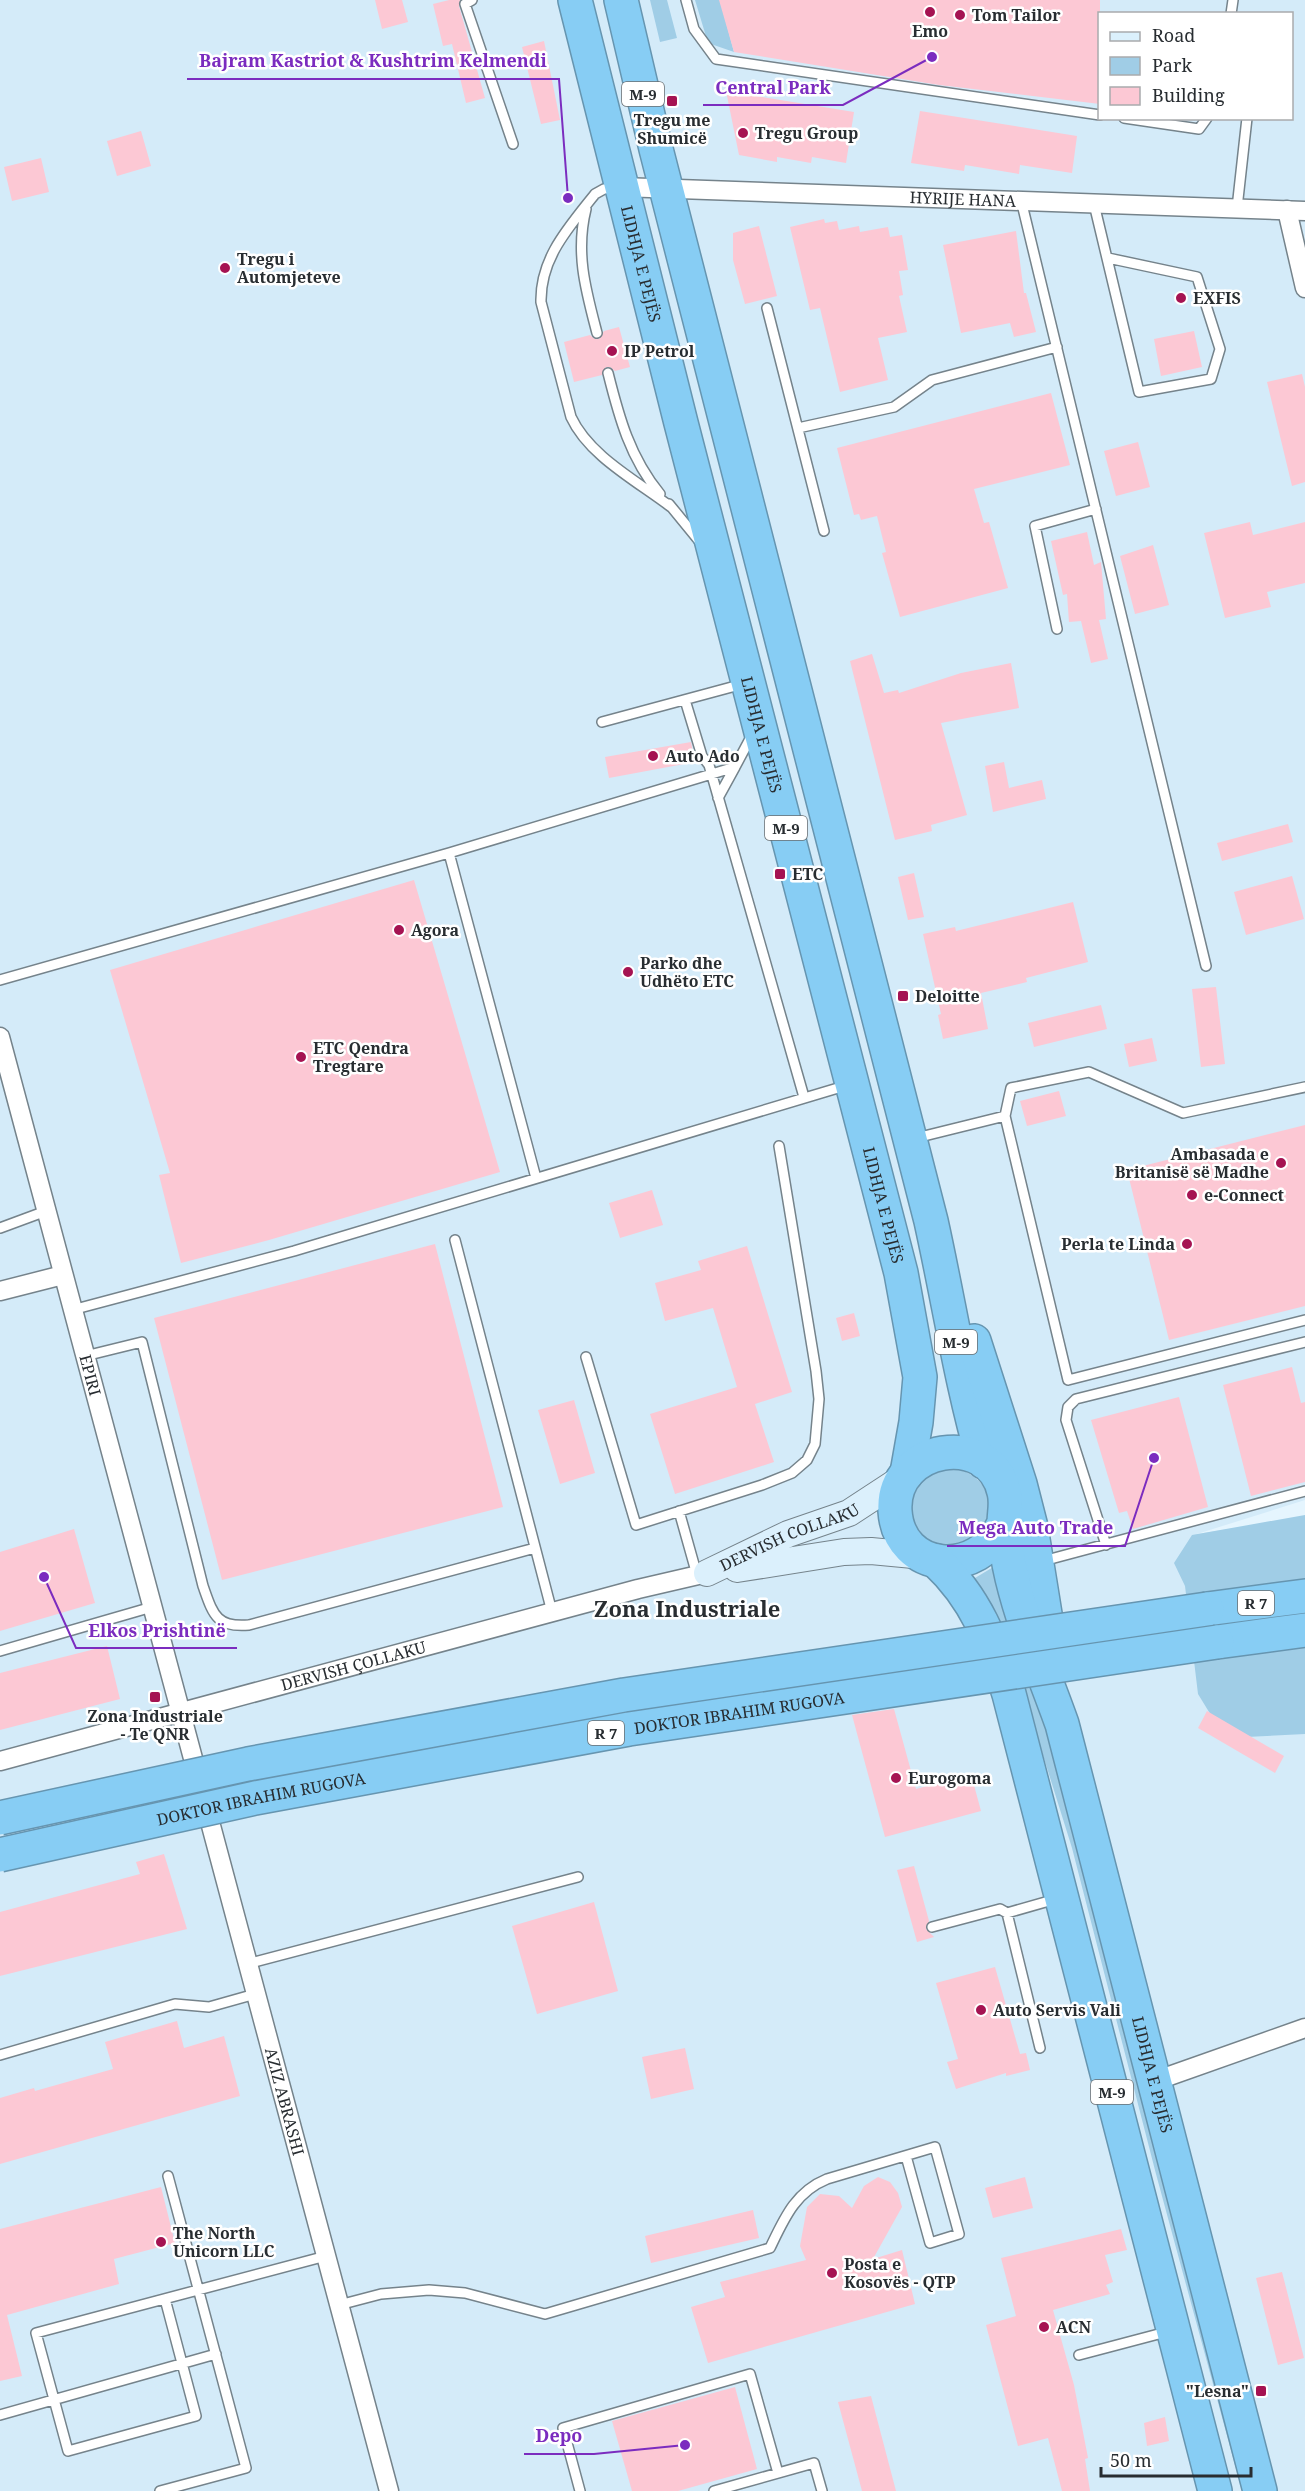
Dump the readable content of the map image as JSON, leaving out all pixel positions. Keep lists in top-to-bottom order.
{
  "streets": {
    "highway": [
      "M-9",
      "LIDHJA E PEJËS",
      "R 7",
      "DOKTOR IBRAHIM RUGOVA"
    ],
    "street": [
      "HYRIJE HANA",
      "EPIRI",
      "DERVISH COLLAKU",
      "DERVISH ÇOLLAKU",
      "AZIZ ABRASHI"
    ]
  },
  "crossings": [
    ["HYRIJE HANA", "LIDHJA E PEJËS"],
    ["LIDHJA E PEJËS", "DERVISH COLLAKU"],
    ["EPIRI", "DERVISH ÇOLLAKU"],
    ["EPIRI", "AZIZ ABRASHI"],
    ["DERVISH COLLAKU", "DERVISH ÇOLLAKU"],
    ["DERVISH ÇOLLAKU", "AZIZ ABRASHI"]
  ],
  "districts": ["Zona Industriale"],
  "places": {
    "other": [
      "Emo",
      "Tom Tailor",
      "Central Park",
      "Tregu Group",
      "Bajram Kastriot & Kushtrim Kelmendi",
      "Tregu i Automjeteve",
      "EXFIS",
      "IP Petrol",
      "Auto Ado",
      "Agora",
      "Parko dhe Udhëto ETC",
      "ETC Qendra Tregtare",
      "Ambasada e Britanisë së Madhe",
      "e-Connect",
      "Perla te Linda",
      "Mega Auto Trade",
      "Elkos Prishtinë",
      "Eurogoma",
      "Auto Servis Vali",
      "The North Unicorn LLC",
      "Posta e Kosovës - QTP",
      "ACN",
      "Depo"
    ],
    "transit": [
      "Tregu me Shumicë",
      "ETC",
      "Deloitte",
      "Zona Industriale - Te QNR",
      "\"Lesna\""
    ]
  },
  "legend": ["Road", "Park", "Building"],
  "scale_bar": "50 m"
}
